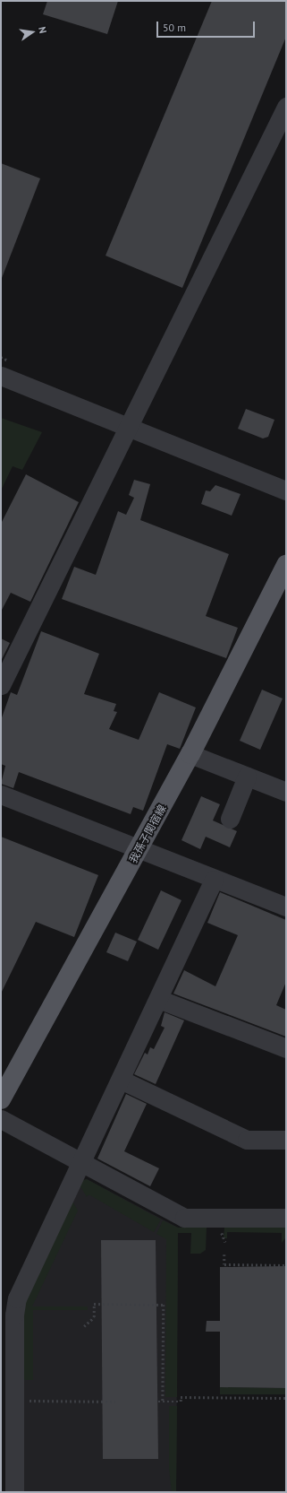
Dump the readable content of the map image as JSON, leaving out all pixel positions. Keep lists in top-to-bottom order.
{
  "streets": {
    "main road": ["我孫子関宿線"]
  },
  "scale_bar": "50 m",
  "north": "right"
}
